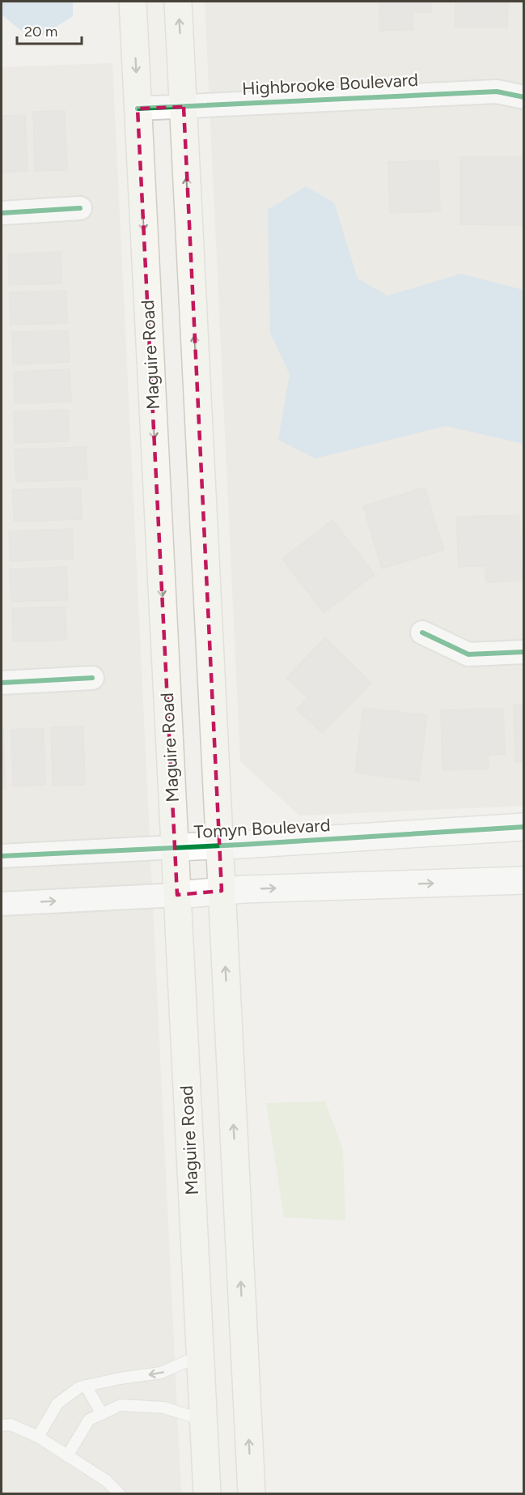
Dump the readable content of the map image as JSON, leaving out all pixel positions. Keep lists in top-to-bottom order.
{
  "streets": {
    "main road": ["Maguire Road"],
    "street": ["Highbrooke Boulevard", "Tomyn Boulevard"]
  },
  "crossings": [
    ["Highbrooke Boulevard", "Maguire Road"],
    ["Maguire Road", "Tomyn Boulevard"]
  ],
  "scale_bar": "20 m"
}
